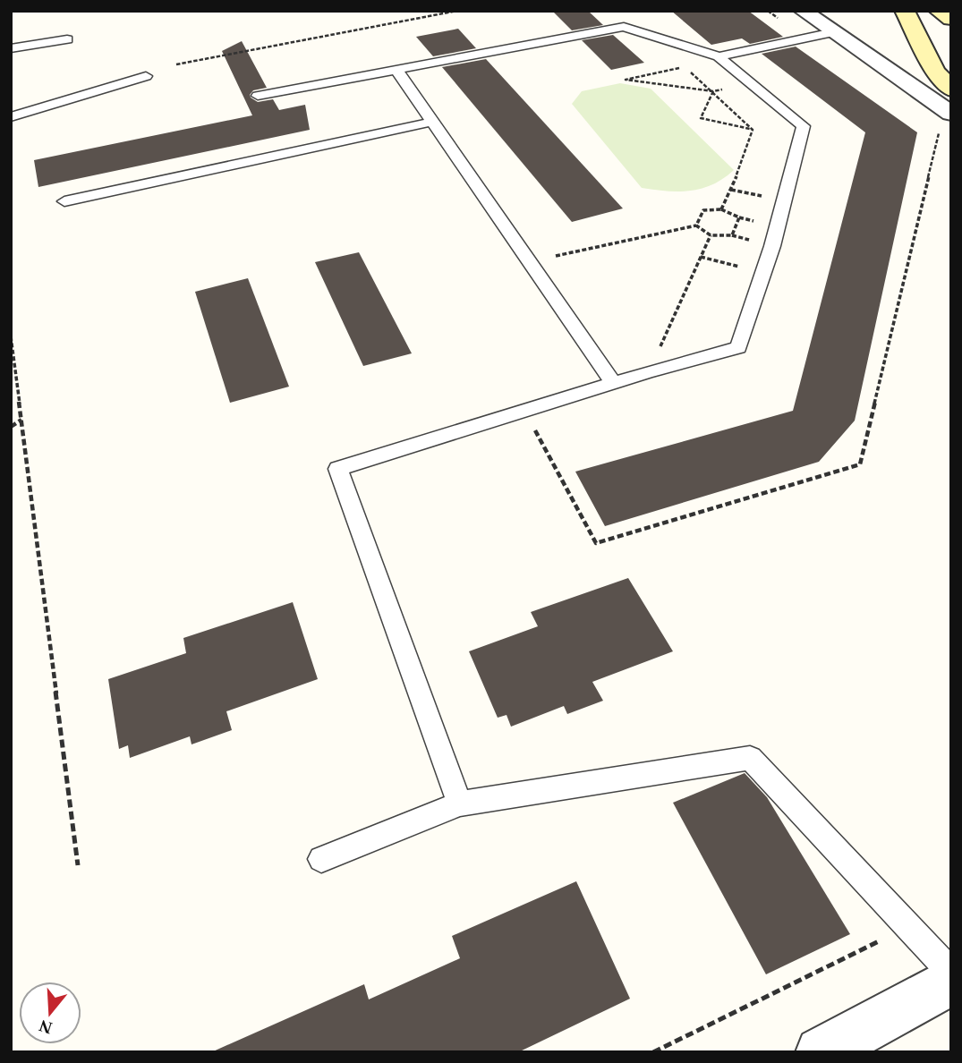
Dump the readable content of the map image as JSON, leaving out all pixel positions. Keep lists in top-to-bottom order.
{
  "north": "bottom"
}
